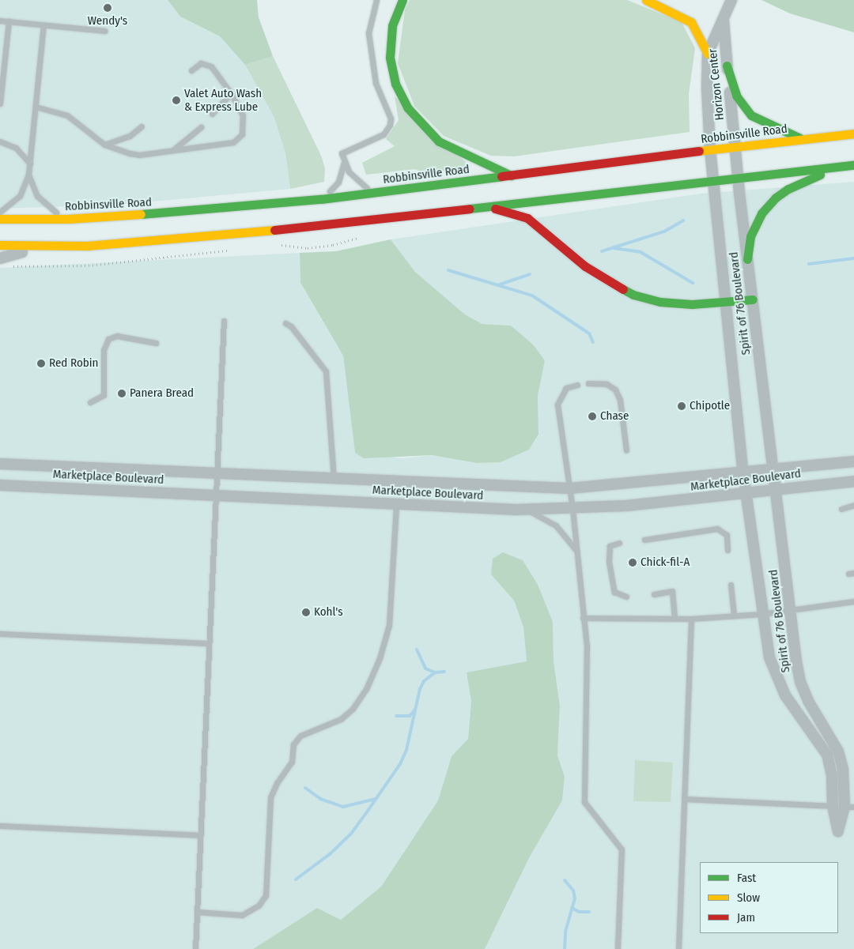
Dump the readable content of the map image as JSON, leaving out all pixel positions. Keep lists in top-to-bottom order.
{
  "streets": {
    "highway": ["Robbinsville Road"],
    "street": ["Horizon Center", "Spirit of 76 Boulevard", "Marketplace Boulevard"]
  },
  "crossings": [
    ["Horizon Center", "Robbinsville Road"],
    ["Horizon Center", "Spirit of 76 Boulevard"],
    ["Robbinsville Road", "Spirit of 76 Boulevard"],
    ["Spirit of 76 Boulevard", "Marketplace Boulevard"]
  ],
  "places": [
    "Wendy's",
    "Valet Auto Wash & Express Lube",
    "Red Robin",
    "Panera Bread",
    "Chipotle",
    "Chase",
    "Chick-fil-A",
    "Kohl's"
  ],
  "legend": ["Fast", "Slow", "Jam"]
}
